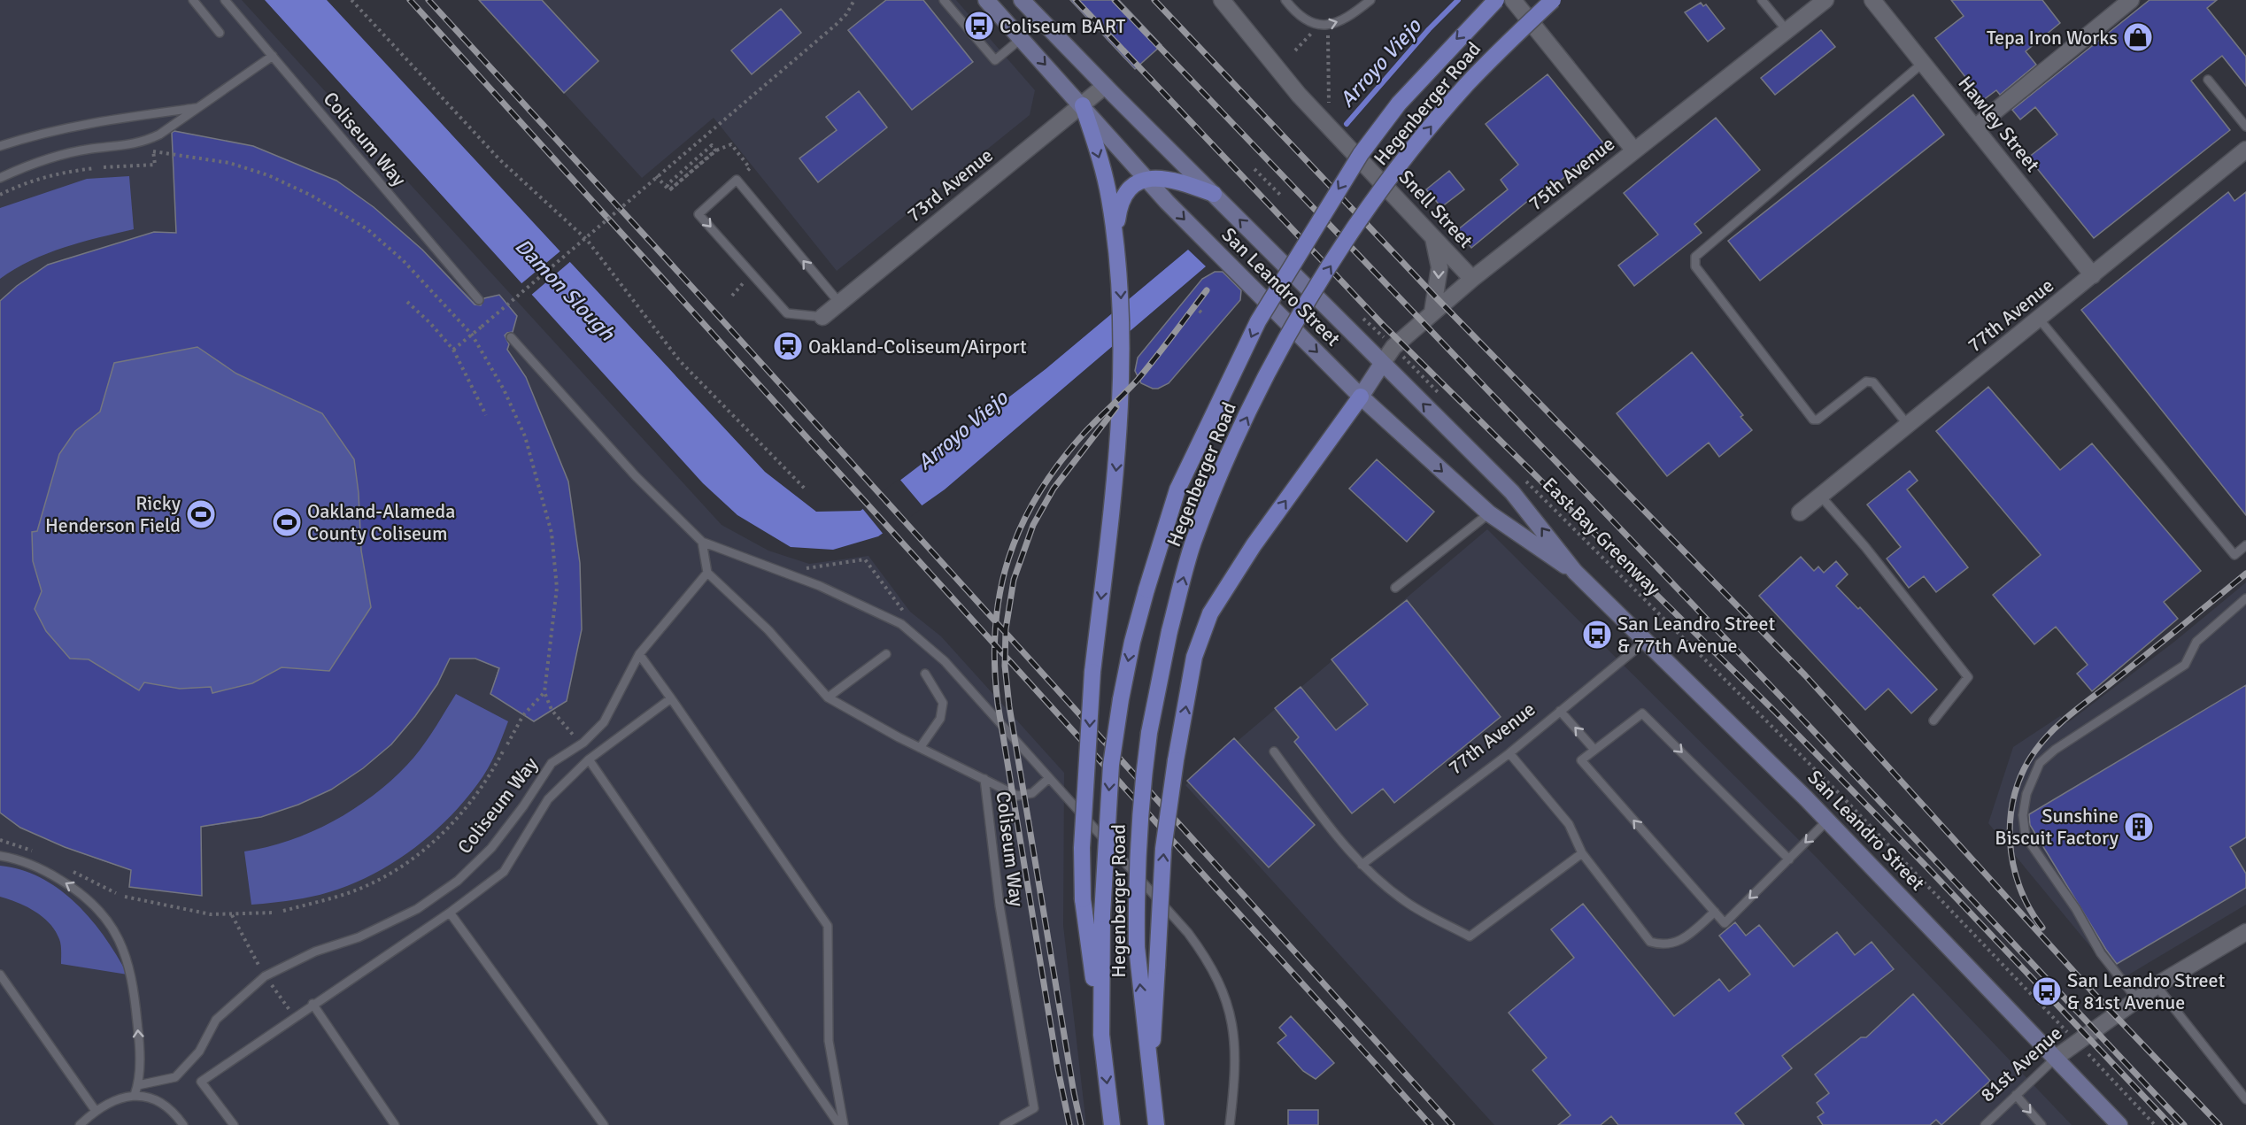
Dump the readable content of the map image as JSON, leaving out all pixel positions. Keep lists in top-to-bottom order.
{
  "streets": {
    "main road": ["Hegenberger Road", "75th Avenue", "San Leandro Street"],
    "street": [
      "Hawley Street",
      "73rd Avenue",
      "Snell Street",
      "77th Avenue",
      "81st Avenue"
    ],
    "lane": ["Coliseum Way"],
    "path": ["East Bay Greenway"]
  },
  "crossings": [
    ["Hawley Street", "77th Avenue"],
    ["75th Avenue", "Snell Street"],
    ["75th Avenue", "San Leandro Street"],
    ["73rd Avenue", "San Leandro Street"],
    ["San Leandro Street", "77th Avenue"],
    ["San Leandro Street", "81st Avenue"]
  ],
  "water": ["Arroyo Viejo", "Damon Slough"],
  "places": {
    "bus stop": ["Coliseum BART", "San Leandro Street & 77th Avenue", "San Leandro Street & 81st Avenue"],
    "shop": ["Tepa Iron Works"],
    "station": ["Oakland-Coliseum/Airport"],
    "sports": ["Ricky Henderson Field", "Oakland-Alameda County Coliseum"],
    "building": ["Sunshine Biscuit Factory"]
  }
}
